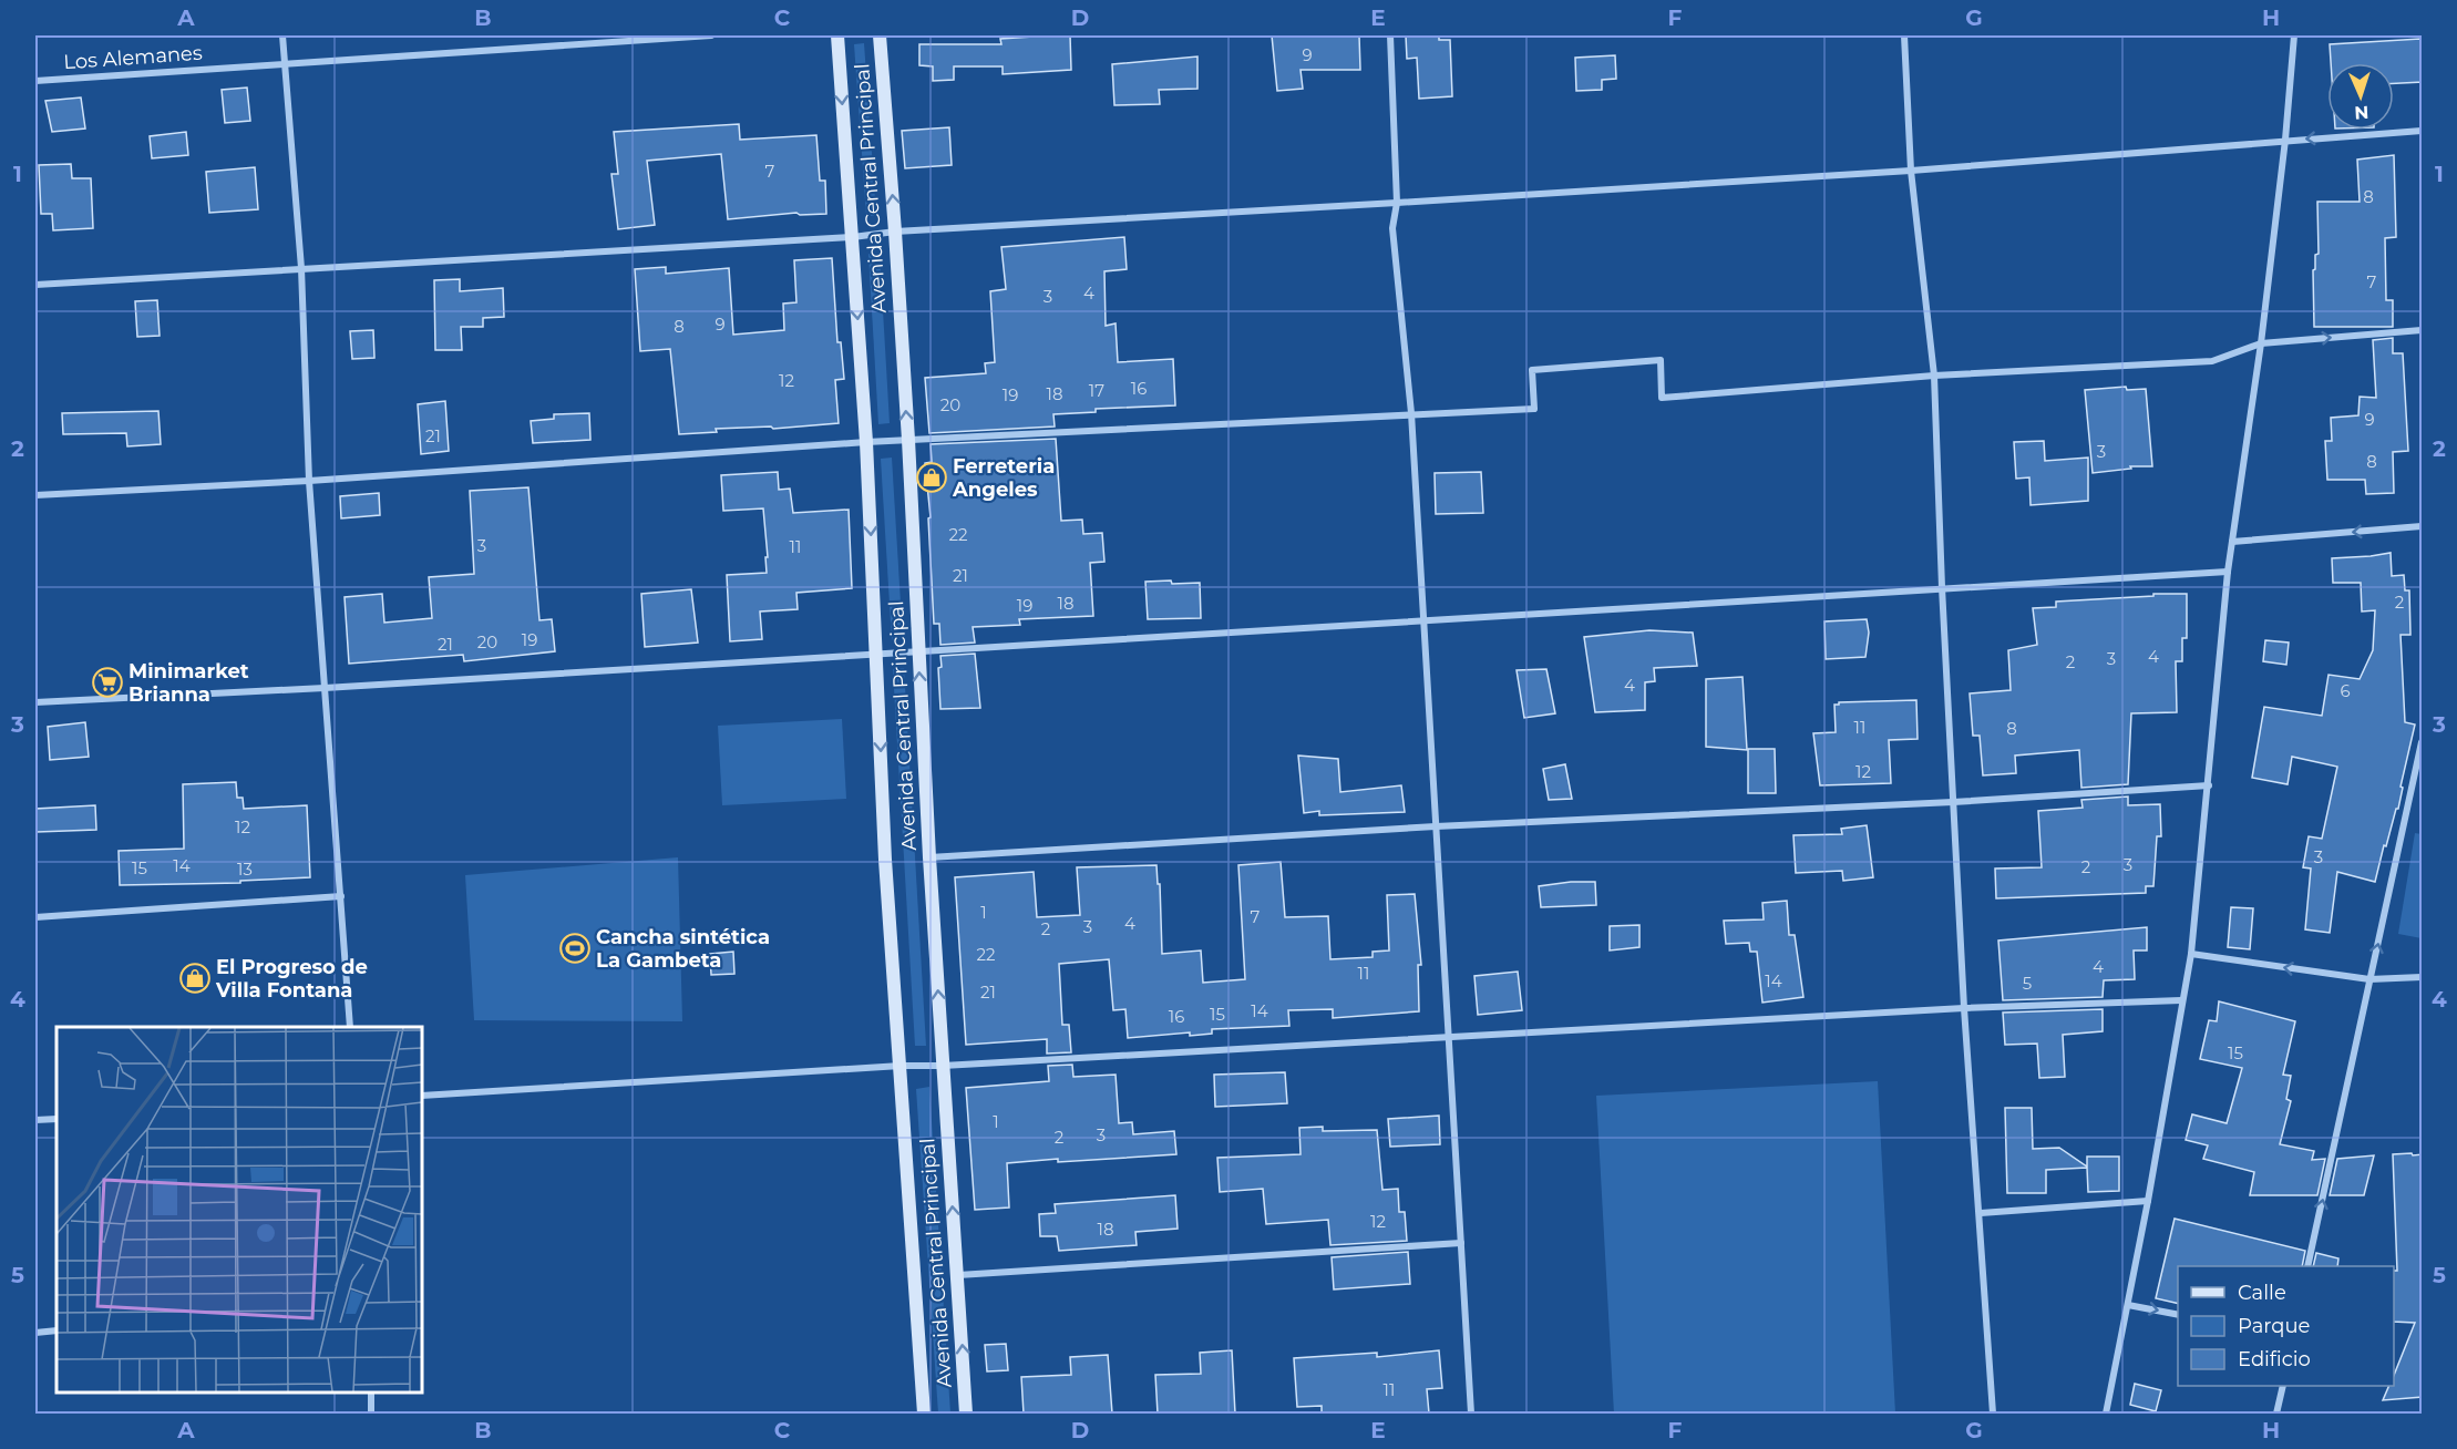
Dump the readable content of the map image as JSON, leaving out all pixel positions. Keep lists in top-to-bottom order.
{
  "streets": {
    "street": ["Los Alemanes", "Avenida Central Principal"]
  },
  "places": {
    "shop": ["Ferreteria Angeles", "El Progreso de Villa Fontana"],
    "supermarket": ["Minimarket Brianna"],
    "sports": ["Cancha sintética La Gambeta"]
  },
  "house_numbers": [
    "9",
    "7",
    "8",
    "7",
    "4",
    "3",
    "9",
    "8",
    "12",
    "16",
    "17",
    "18",
    "19",
    "20",
    "9",
    "21",
    "3",
    "8",
    "22",
    "3",
    "11",
    "21",
    "2",
    "18",
    "19",
    "19",
    "20",
    "21",
    "4",
    "3",
    "2",
    "4",
    "6",
    "11",
    "8",
    "12",
    "12",
    "3",
    "3",
    "14",
    "2",
    "15",
    "13",
    "1",
    "7",
    "4",
    "3",
    "2",
    "22",
    "4",
    "11",
    "14",
    "5",
    "21",
    "14",
    "15",
    "16",
    "15",
    "1",
    "3",
    "2",
    "12",
    "18",
    "11"
  ],
  "legend": ["Calle", "Parque", "Edificio"],
  "north": "bottom",
  "grid": {
    "columns": [
      "A",
      "B",
      "C",
      "D",
      "E",
      "F",
      "G",
      "H"
    ],
    "rows": [
      "1",
      "2",
      "3",
      "4",
      "5"
    ]
  }
}
